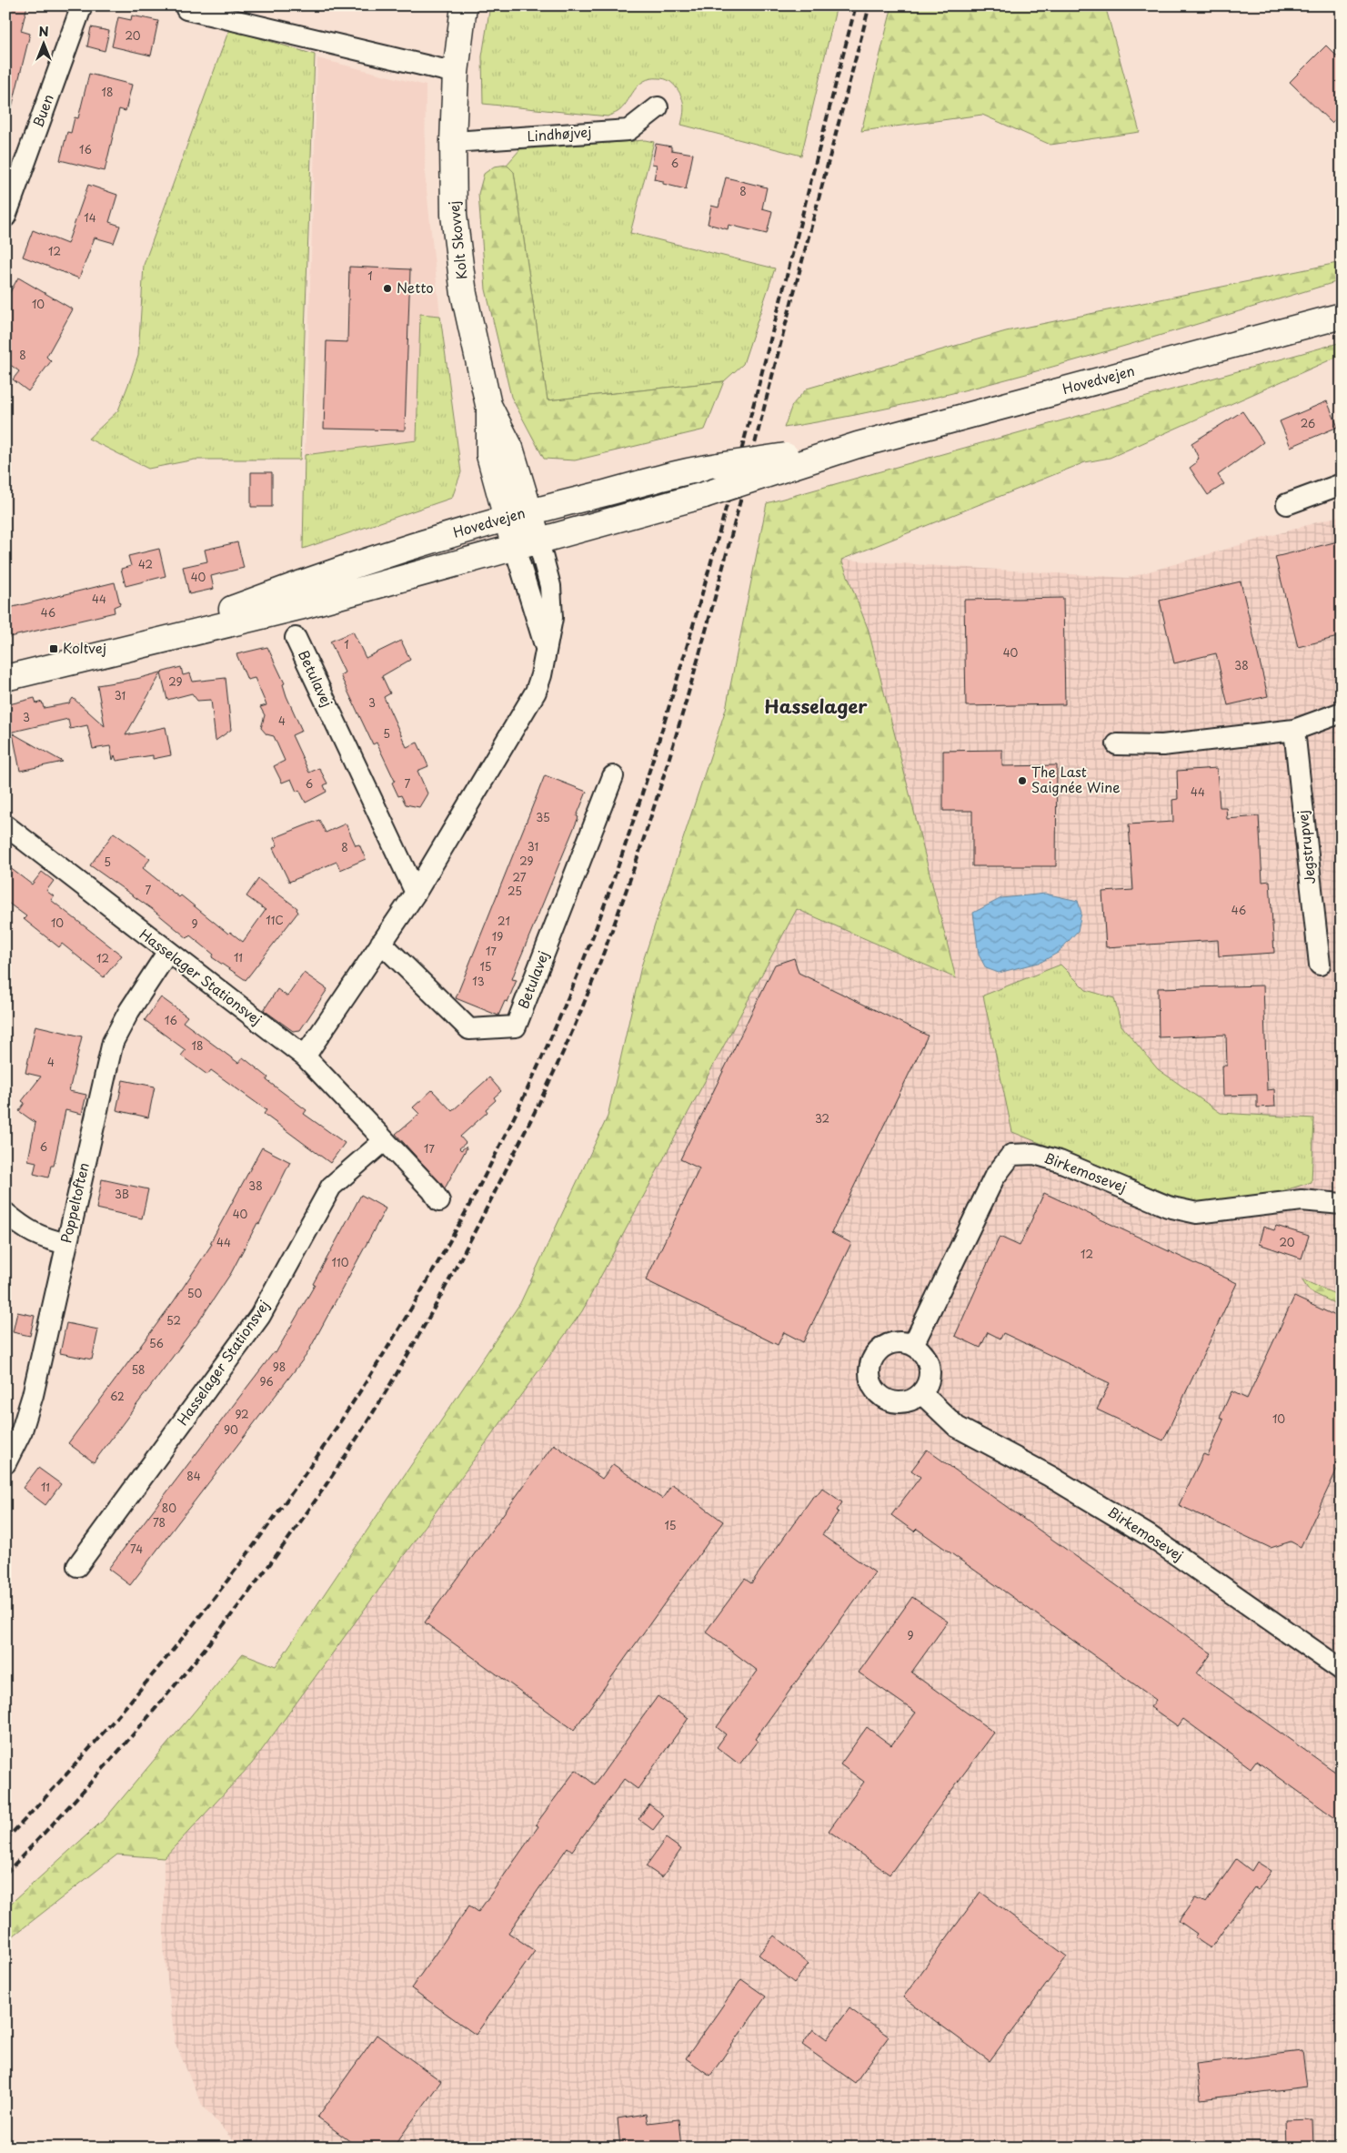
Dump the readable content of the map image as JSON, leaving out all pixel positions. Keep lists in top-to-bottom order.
{
  "streets": {
    "main road": ["Kolt Skovvej", "Hovedvejen"],
    "street": [
      "Buen",
      "Lindhøjvej",
      "Betulavej",
      "Jegstrupvej",
      "Hasselager Stationsvej",
      "Birkemosevej",
      "Poppeltoften"
    ]
  },
  "crossings": [
    ["Lindhøjvej", "Kolt Skovvej"],
    ["Kolt Skovvej", "Hovedvejen"],
    ["Hasselager Stationsvej", "Poppeltoften"]
  ],
  "districts": ["Hasselager"],
  "places": {
    "other": ["Netto", "The Last Saignée Wine"],
    "transit": ["Koltvej"]
  },
  "house_numbers": [
    "20",
    "18",
    "16",
    "6",
    "8",
    "14",
    "12",
    "1",
    "10",
    "8",
    "26",
    "42",
    "40",
    "44",
    "46",
    "1",
    "40",
    "38",
    "29",
    "31",
    "3",
    "3",
    "4",
    "5",
    "6",
    "7",
    "44",
    "35",
    "31",
    "8",
    "29",
    "5",
    "27",
    "7",
    "25",
    "46",
    "11C",
    "21",
    "10",
    "9",
    "19",
    "17",
    "11",
    "12",
    "15",
    "13",
    "16",
    "18",
    "4",
    "32",
    "6",
    "17",
    "38",
    "3B",
    "40",
    "44",
    "20",
    "12",
    "110",
    "50",
    "52",
    "56",
    "98",
    "58",
    "96",
    "62",
    "92",
    "10",
    "90",
    "84",
    "11",
    "80",
    "78",
    "15",
    "74",
    "9"
  ],
  "north": "top"
}
